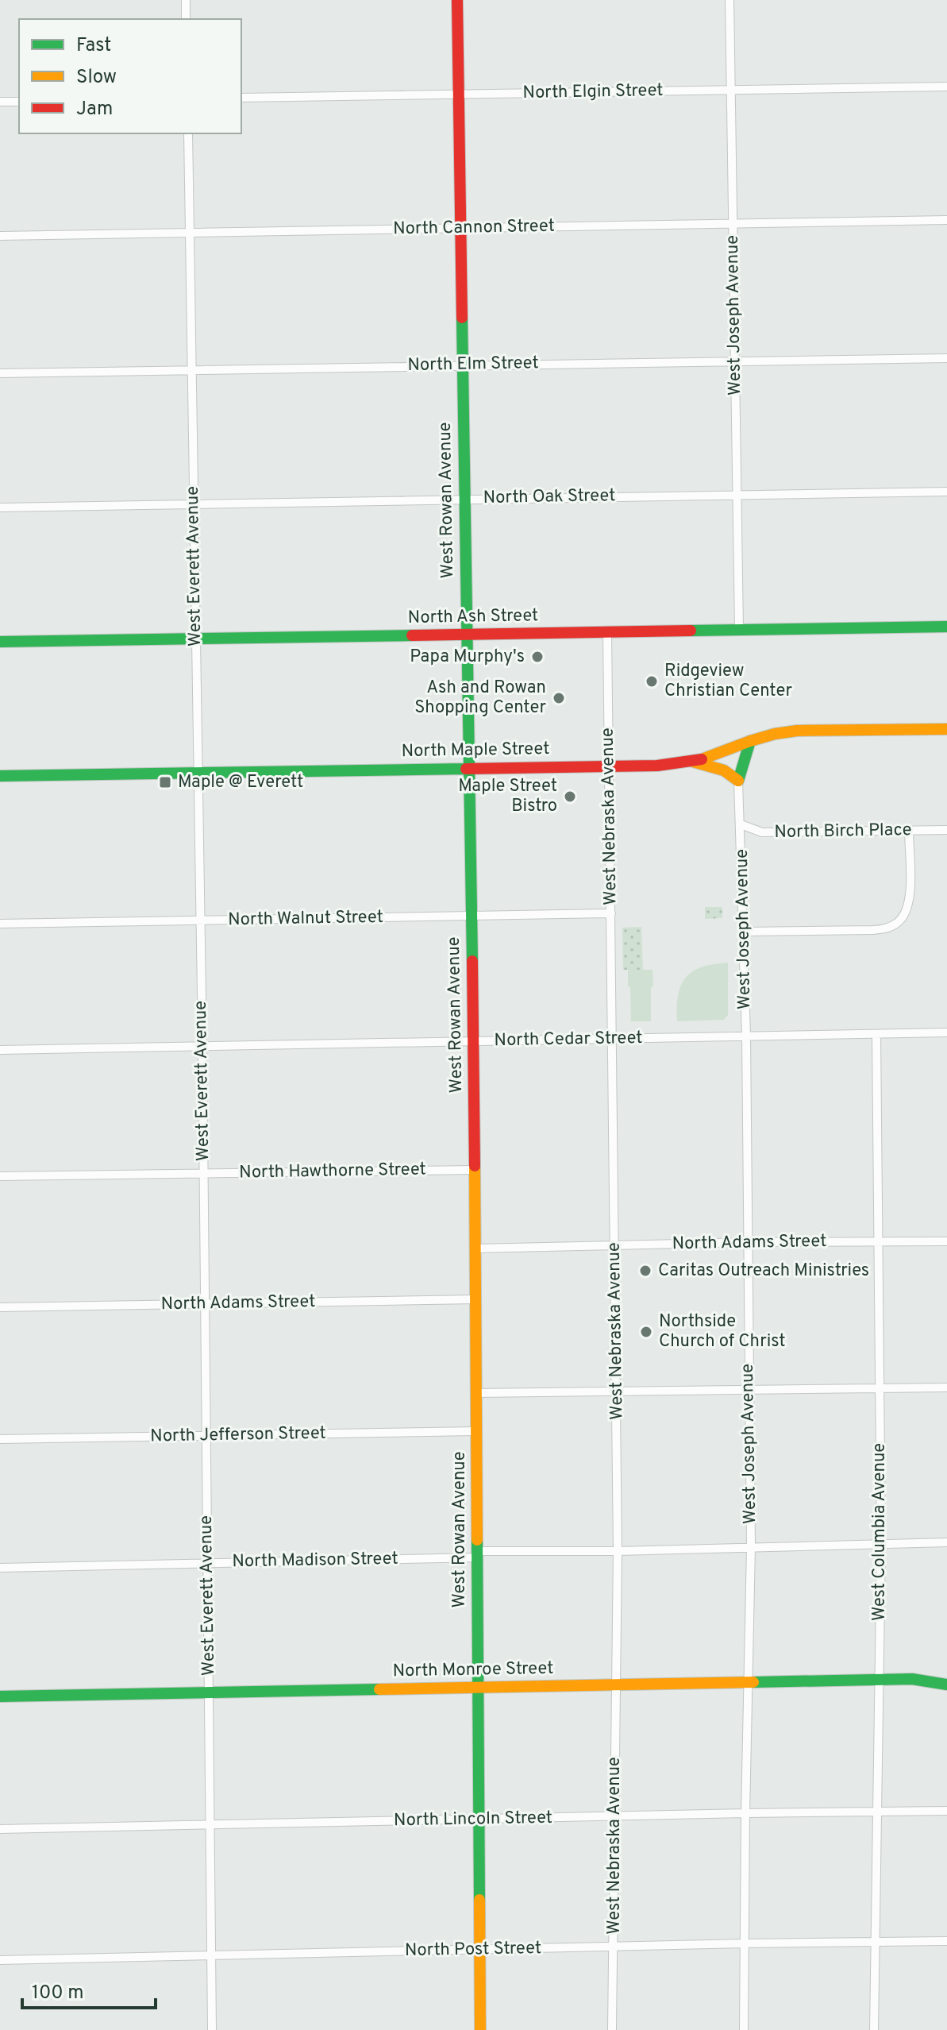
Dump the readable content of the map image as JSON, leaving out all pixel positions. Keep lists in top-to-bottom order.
{
  "streets": {
    "main road": [
      "West Rowan Avenue",
      "North Ash Street",
      "North Maple Street",
      "North Monroe Street"
    ],
    "street": [
      "North Elgin Street",
      "North Cannon Street",
      "West Joseph Avenue",
      "North Elm Street",
      "North Oak Street",
      "West Everett Avenue",
      "West Nebraska Avenue",
      "North Birch Place",
      "North Walnut Street",
      "North Cedar Street",
      "North Hawthorne Street",
      "North Adams Street",
      "North Jefferson Street",
      "West Columbia Avenue",
      "North Madison Street",
      "North Lincoln Street",
      "North Post Street"
    ]
  },
  "crossings": [
    ["North Elgin Street", "West Joseph Avenue"],
    ["North Elgin Street", "West Rowan Avenue"],
    ["North Cannon Street", "West Joseph Avenue"],
    ["North Cannon Street", "West Rowan Avenue"],
    ["North Cannon Street", "West Everett Avenue"],
    ["West Joseph Avenue", "North Elm Street"],
    ["West Joseph Avenue", "North Oak Street"],
    ["West Joseph Avenue", "North Ash Street"],
    ["West Joseph Avenue", "North Birch Place"],
    ["West Joseph Avenue", "North Cedar Street"],
    ["West Joseph Avenue", "North Adams Street"],
    ["West Joseph Avenue", "North Madison Street"],
    ["West Joseph Avenue", "North Monroe Street"],
    ["West Joseph Avenue", "North Lincoln Street"],
    ["West Joseph Avenue", "North Post Street"],
    ["North Elm Street", "West Rowan Avenue"],
    ["North Elm Street", "West Everett Avenue"],
    ["North Oak Street", "West Rowan Avenue"],
    ["North Oak Street", "West Everett Avenue"],
    ["West Rowan Avenue", "North Ash Street"],
    ["West Rowan Avenue", "North Maple Street"],
    ["West Rowan Avenue", "North Walnut Street"],
    ["West Rowan Avenue", "North Cedar Street"],
    ["West Rowan Avenue", "North Hawthorne Street"],
    ["West Rowan Avenue", "North Adams Street"],
    ["West Rowan Avenue", "North Jefferson Street"],
    ["West Rowan Avenue", "North Madison Street"],
    ["West Rowan Avenue", "North Monroe Street"],
    ["West Rowan Avenue", "North Lincoln Street"],
    ["West Rowan Avenue", "North Post Street"],
    ["West Everett Avenue", "North Ash Street"],
    ["West Everett Avenue", "North Maple Street"],
    ["West Everett Avenue", "North Walnut Street"],
    ["West Everett Avenue", "North Cedar Street"],
    ["West Everett Avenue", "North Hawthorne Street"],
    ["West Everett Avenue", "North Adams Street"],
    ["West Everett Avenue", "North Jefferson Street"],
    ["West Everett Avenue", "North Madison Street"],
    ["West Everett Avenue", "North Monroe Street"],
    ["West Everett Avenue", "North Lincoln Street"],
    ["West Everett Avenue", "North Post Street"],
    ["North Ash Street", "West Nebraska Avenue"],
    ["North Maple Street", "West Nebraska Avenue"],
    ["West Nebraska Avenue", "North Walnut Street"],
    ["West Nebraska Avenue", "North Cedar Street"],
    ["West Nebraska Avenue", "North Adams Street"],
    ["West Nebraska Avenue", "North Madison Street"],
    ["West Nebraska Avenue", "North Monroe Street"],
    ["West Nebraska Avenue", "North Lincoln Street"],
    ["West Nebraska Avenue", "North Post Street"],
    ["North Cedar Street", "West Columbia Avenue"],
    ["North Adams Street", "West Columbia Avenue"],
    ["West Columbia Avenue", "North Madison Street"],
    ["West Columbia Avenue", "North Monroe Street"],
    ["West Columbia Avenue", "North Lincoln Street"],
    ["West Columbia Avenue", "North Post Street"]
  ],
  "places": {
    "other": [
      "Papa Murphy's",
      "Ridgeview Christian Center",
      "Ash and Rowan Shopping Center",
      "Maple Street Bistro",
      "Caritas Outreach Ministries",
      "Northside Church of Christ"
    ],
    "transit": ["Maple @ Everett"]
  },
  "legend": ["Fast", "Slow", "Jam"],
  "scale_bar": "100 m"
}
